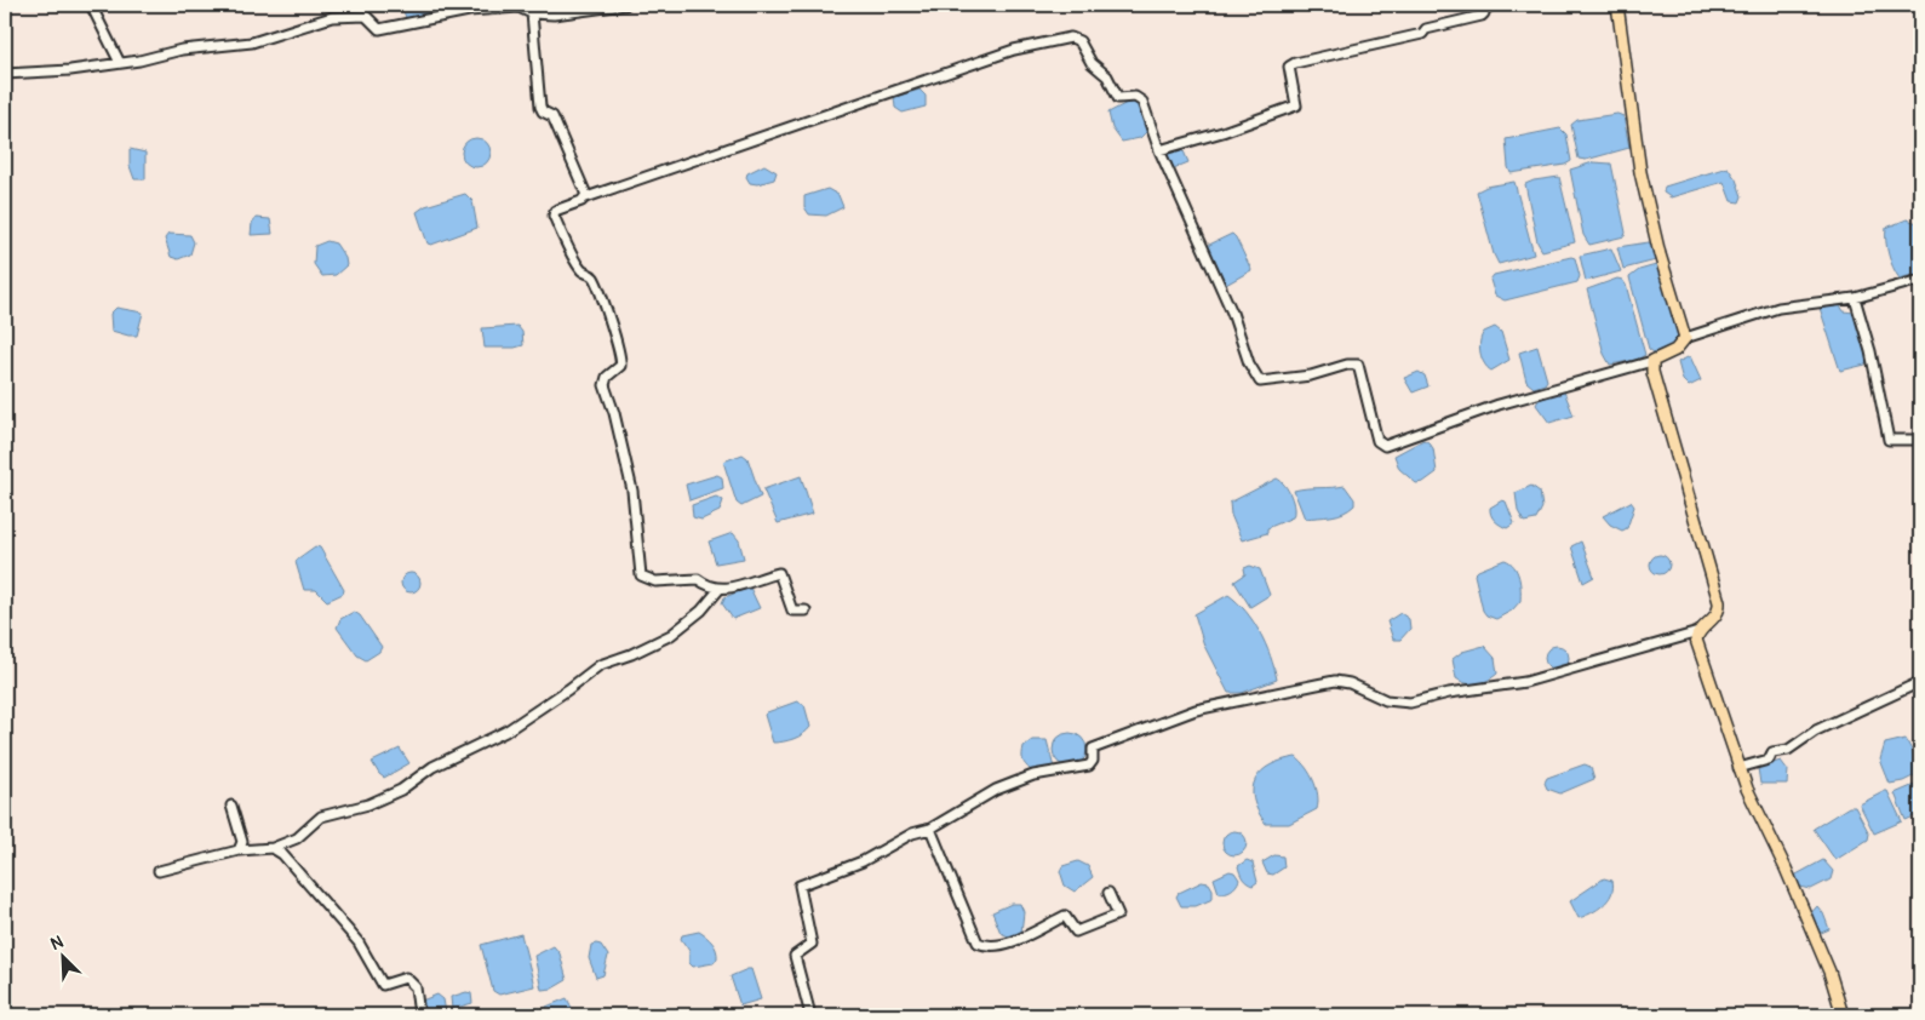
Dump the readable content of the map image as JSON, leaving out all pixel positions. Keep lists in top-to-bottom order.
{
  "north": "top left"
}
